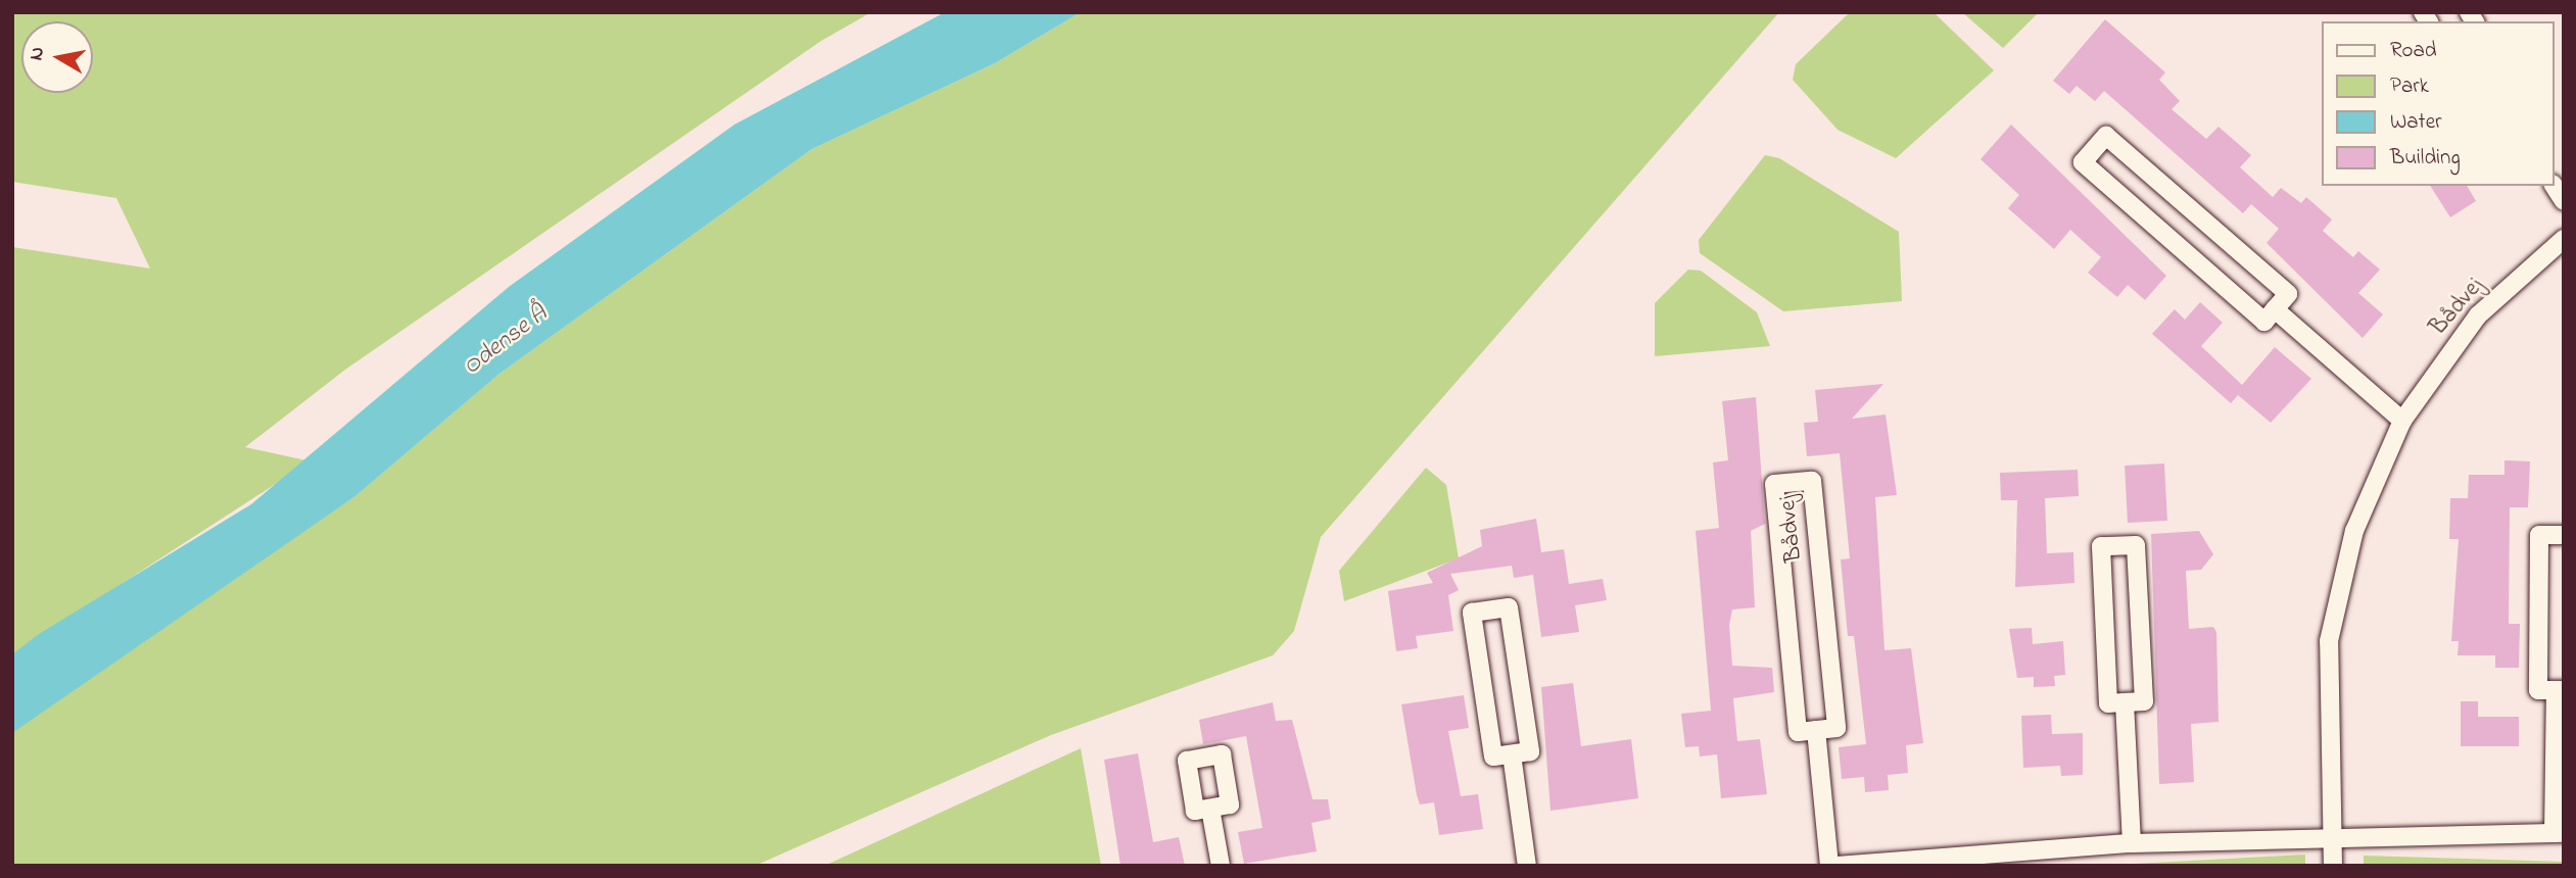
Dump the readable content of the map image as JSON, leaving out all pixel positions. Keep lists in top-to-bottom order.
{
  "streets": {
    "street": ["Bådvej"]
  },
  "water": ["Odense Å"],
  "legend": [
    "Road",
    "Park",
    "Water",
    "Building"
  ],
  "north": "left"
}
